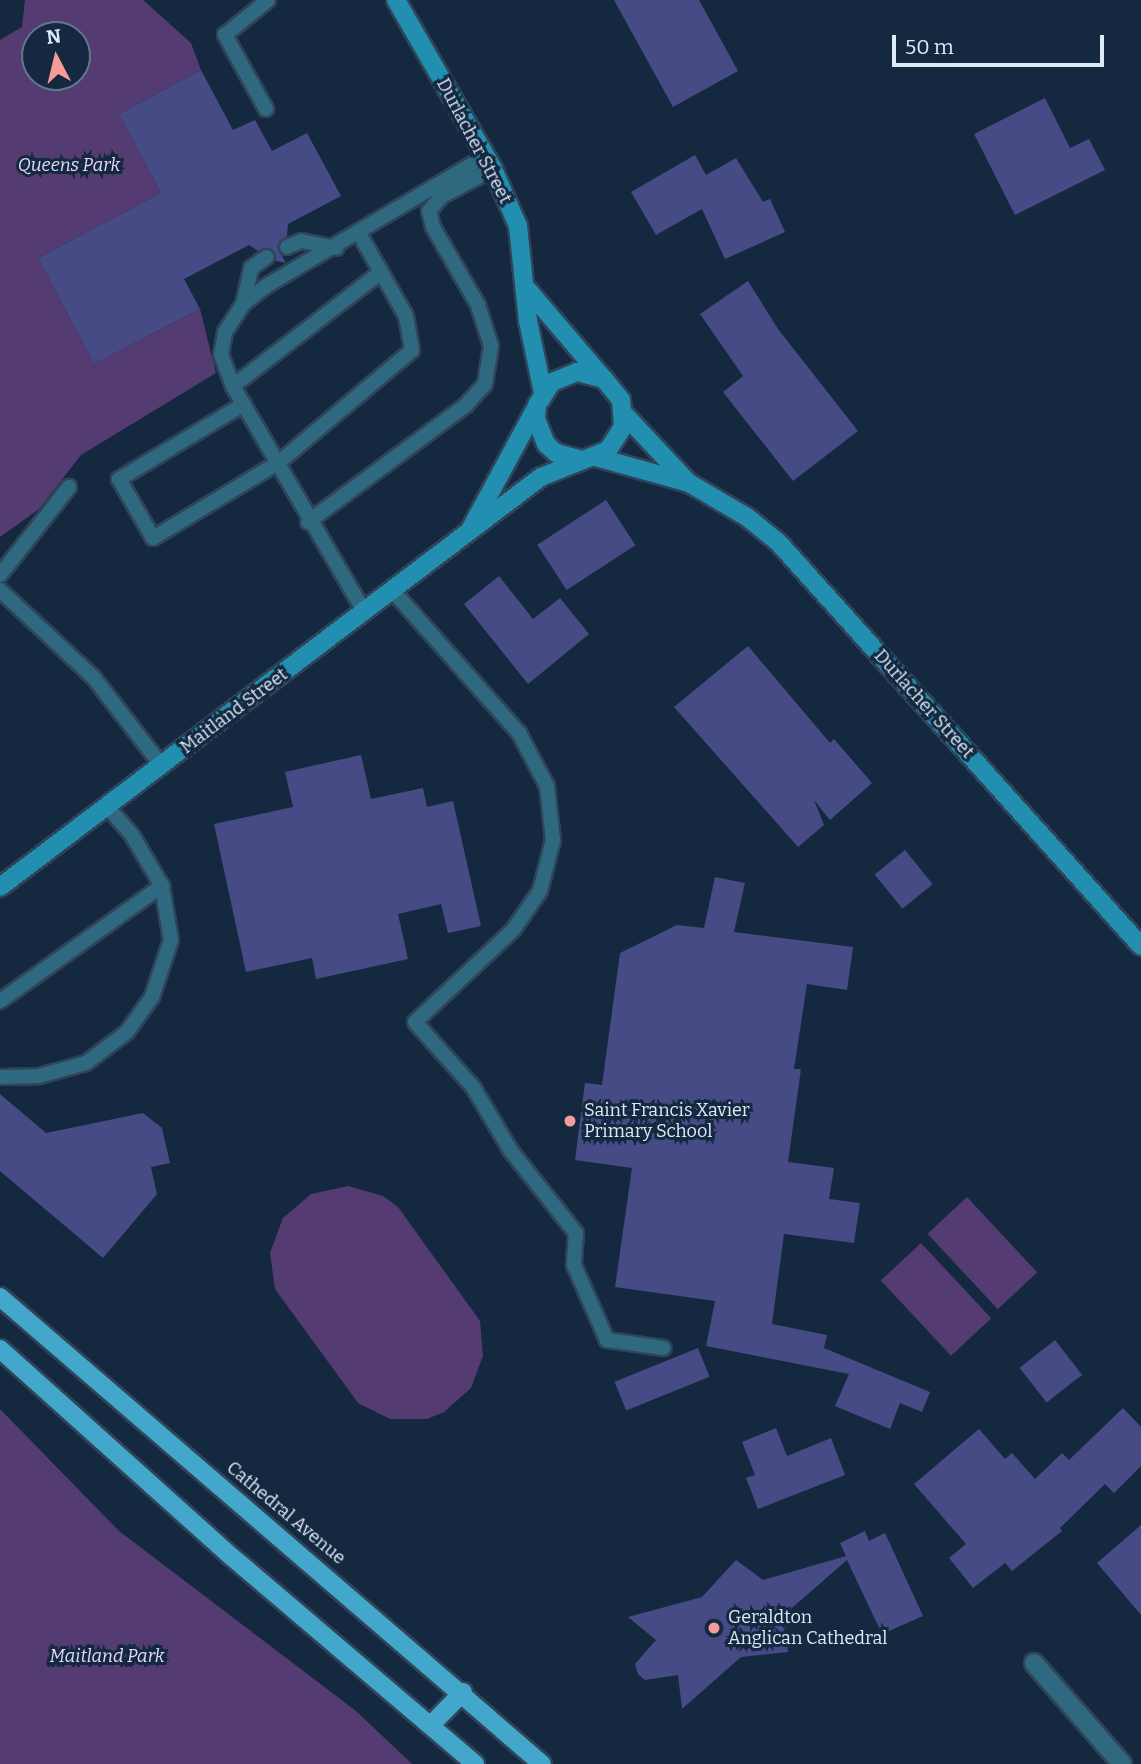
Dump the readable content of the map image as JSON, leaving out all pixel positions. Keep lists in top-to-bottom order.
{
  "streets": {
    "main road": ["Durlacher Street", "Maitland Street", "Cathedral Avenue"]
  },
  "crossings": [
    ["Durlacher Street", "Maitland Street"]
  ],
  "parks": ["Queens Park", "Maitland Park"],
  "places": ["Saint Francis Xavier Primary School", "Geraldton Anglican Cathedral"],
  "scale_bar": "50 m",
  "north": "top"
}
